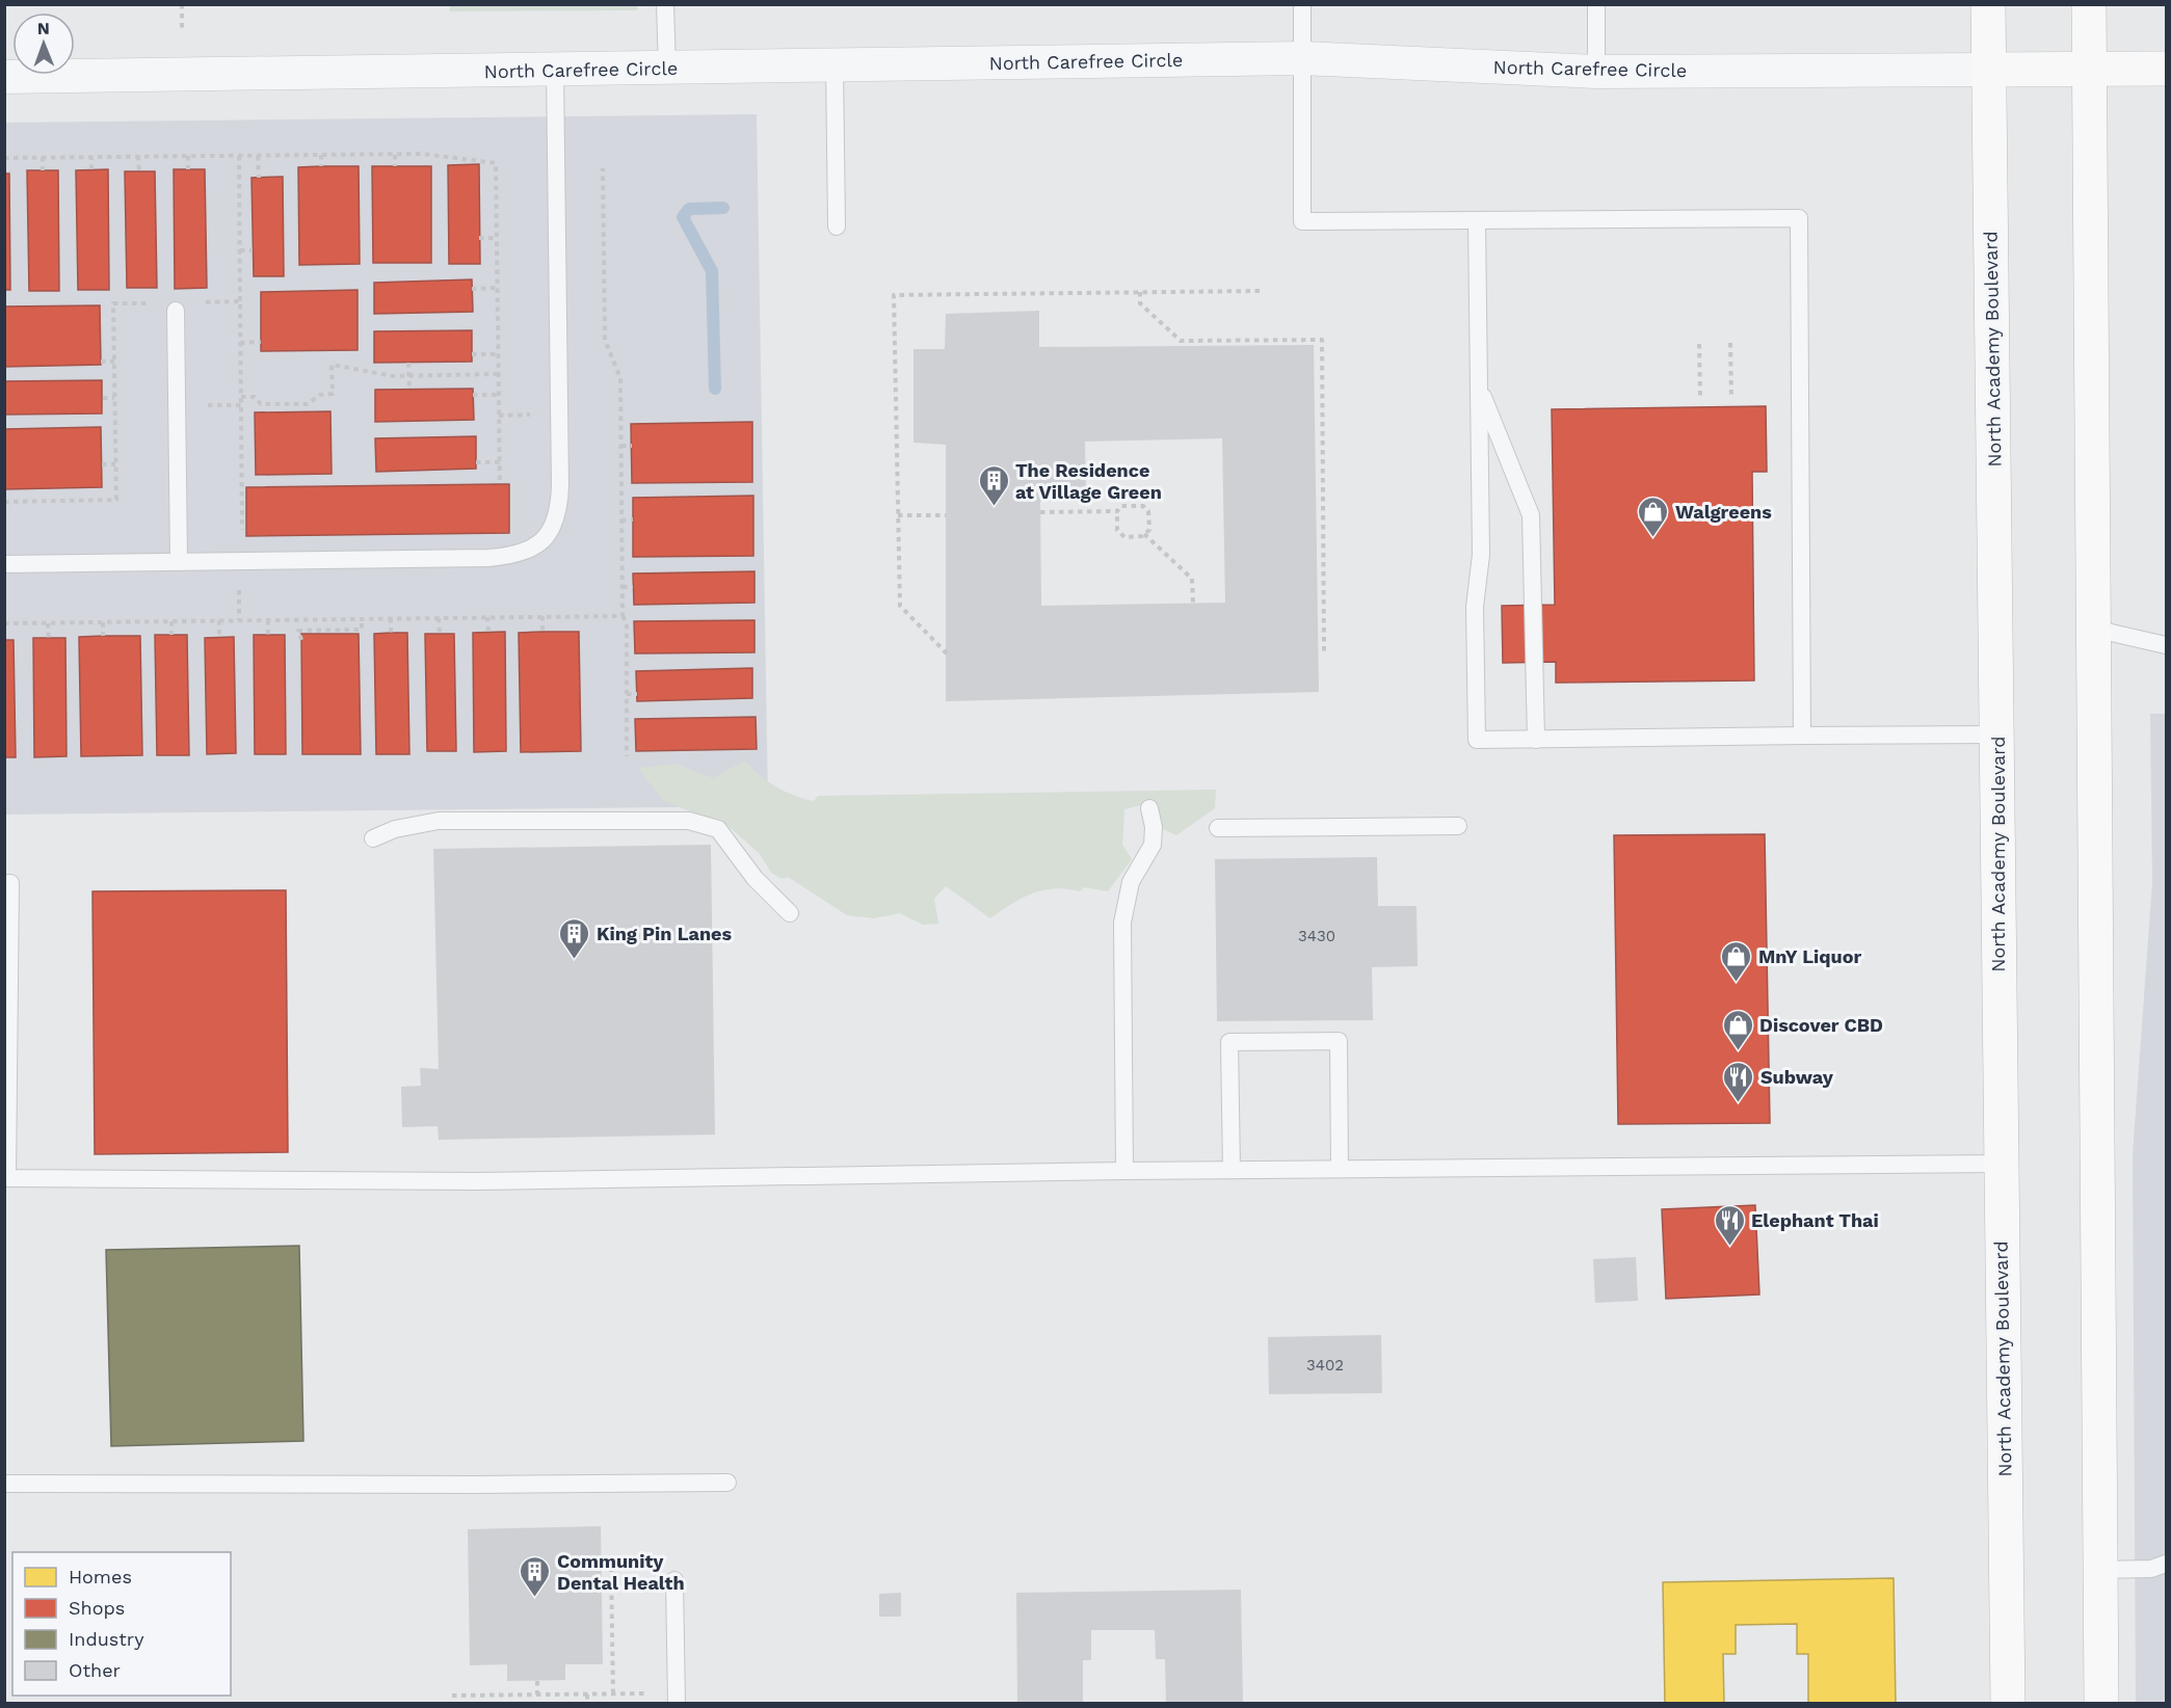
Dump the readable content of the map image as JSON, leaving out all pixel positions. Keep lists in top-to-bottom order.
{
  "streets": {
    "main road": ["North Carefree Circle", "North Academy Boulevard"]
  },
  "crossings": [
    ["North Carefree Circle", "North Academy Boulevard"]
  ],
  "places": {
    "building": ["The Residence at Village Green", "King Pin Lanes", "Community Dental Health"],
    "shop": ["Walgreens", "MnY Liquor", "Discover CBD"],
    "restaurant": ["Subway", "Elephant Thai"]
  },
  "house_numbers": ["3430", "3402"],
  "legend": [
    "Homes",
    "Shops",
    "Industry",
    "Other"
  ],
  "north": "top"
}
